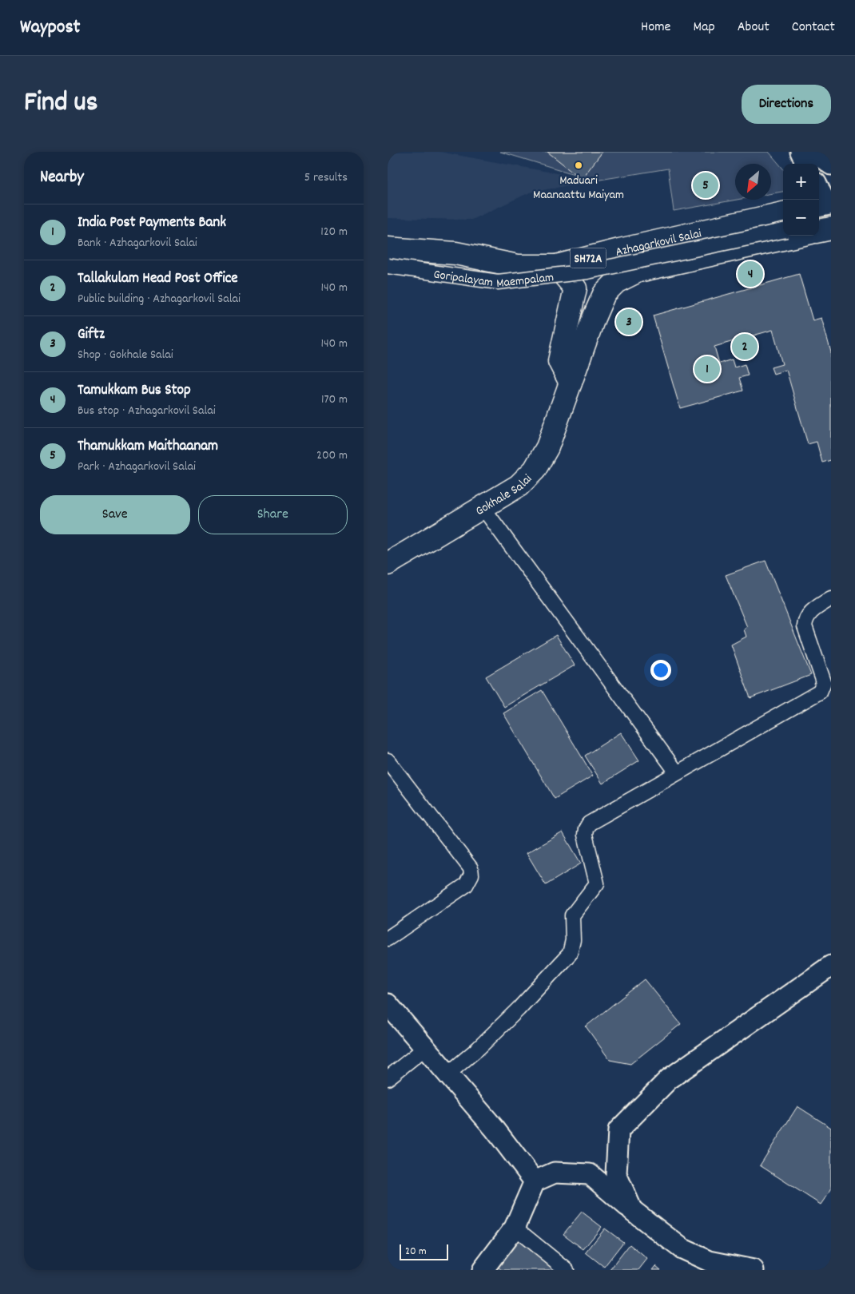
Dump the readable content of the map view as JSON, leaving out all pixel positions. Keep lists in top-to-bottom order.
{
  "streets": {
    "highway": ["Azhagarkovil Salai", "SH72A", "Gokhale Salai"],
    "street": ["Goripalayam Maempalam"]
  },
  "crossings": [
    ["Azhagarkovil Salai", "Gokhale Salai"]
  ],
  "places": ["Maduari Maanaattu Maiyam"],
  "scale_bar": "20 m",
  "north": "bottom left",
  "page": {
    "header": "Waypost",
    "nav": [
      "Home",
      "Map",
      "About",
      "Contact"
    ],
    "title": "Find us",
    "buttons": [
      "Directions",
      ["Save", "Share"]
    ],
    "heading": ["Nearby", "5 results"],
    "map_buttons": ["+", "−"],
    "pins": [
      "5",
      "4",
      "3",
      "2",
      "1"
    ],
    "list": [
      {
        "mark": "1",
        "name": "India Post Payments Bank",
        "note": "Bank · Azhagarkovil Salai",
        "value": "120 m"
      },
      {
        "mark": "2",
        "name": "Tallakulam Head Post Office",
        "note": "Public building · Azhagarkovil Salai",
        "value": "140 m"
      },
      {
        "mark": "3",
        "name": "Giftz",
        "note": "Shop · Gokhale Salai",
        "value": "140 m"
      },
      {
        "mark": "4",
        "name": "Tamukkam Bus Stop",
        "note": "Bus stop · Azhagarkovil Salai",
        "value": "170 m"
      },
      {
        "mark": "5",
        "name": "Thamukkam Maithaanam",
        "note": "Park · Azhagarkovil Salai",
        "value": "200 m"
      }
    ],
    "scale": "20 m"
  }
}
